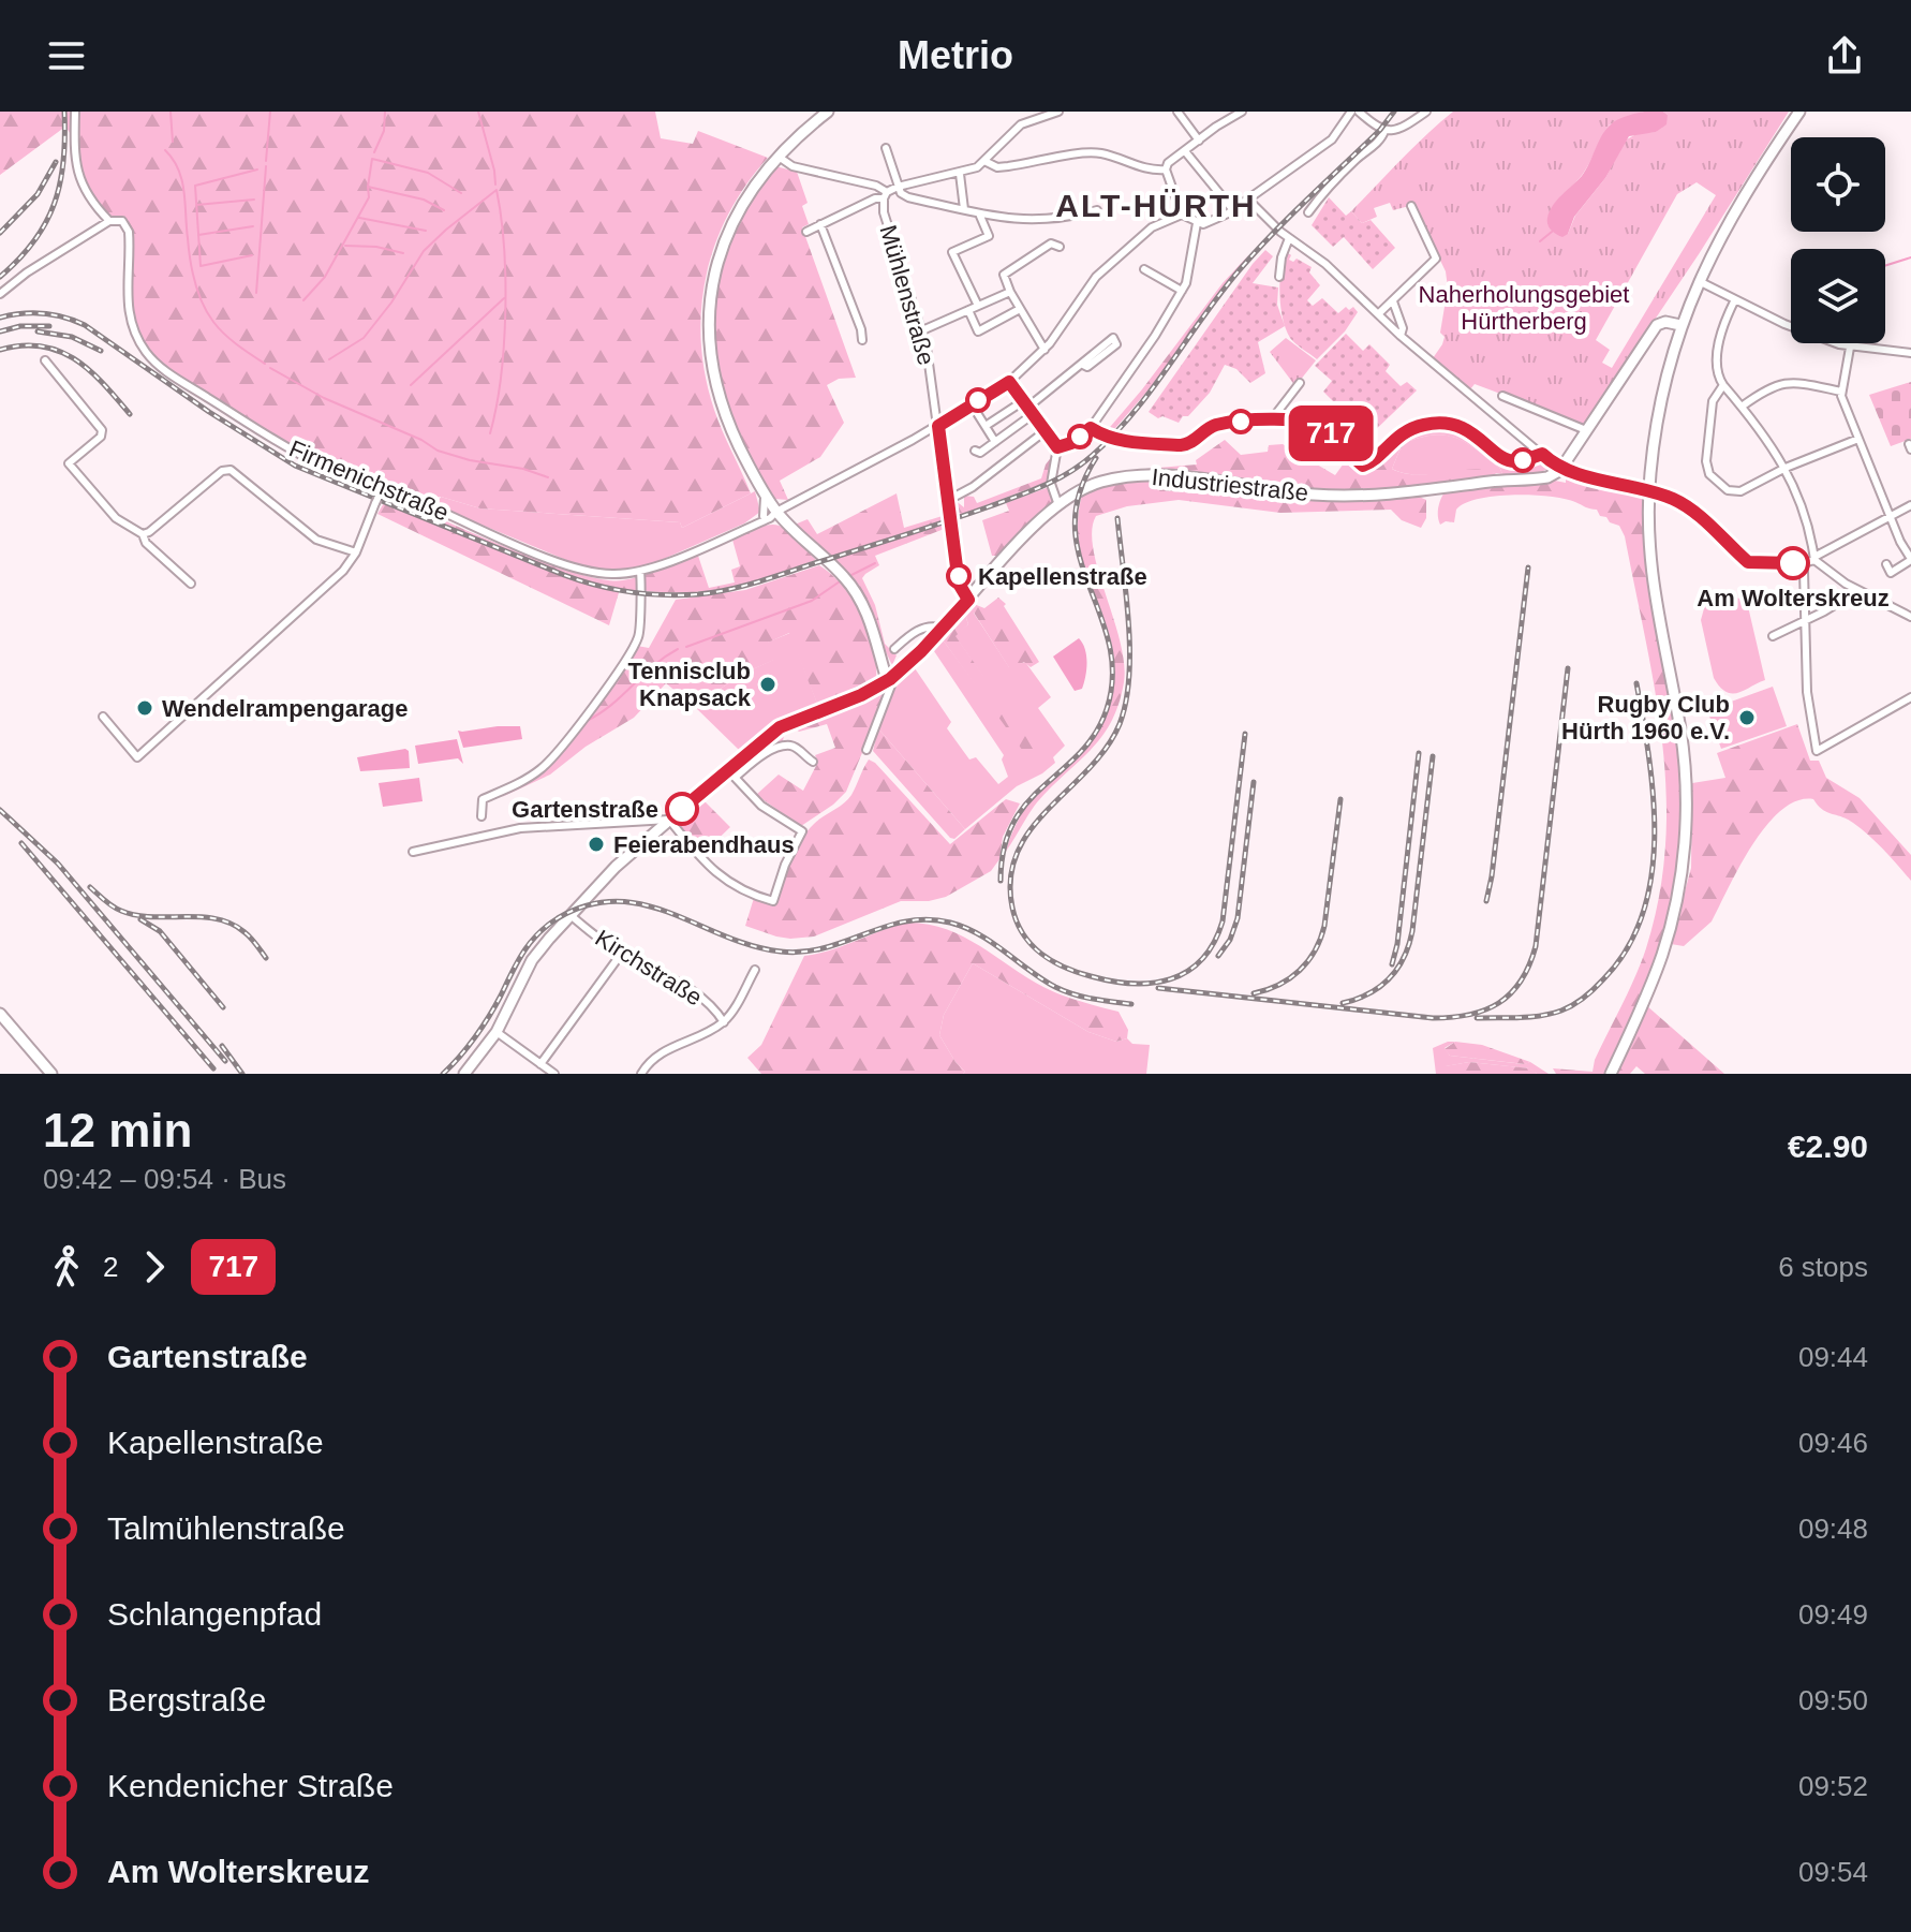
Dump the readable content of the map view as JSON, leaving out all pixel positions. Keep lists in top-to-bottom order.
{
  "streets": {
    "main road": ["Industriestraße"],
    "street": ["Mühlenstraße", "Firmenichstraße", "Kirchstraße"]
  },
  "crossings": [
    ["Mühlenstraße", "Firmenichstraße"],
    ["Mühlenstraße", "Industriestraße"],
    ["Industriestraße", "Kirchstraße"]
  ],
  "districts": ["ALT-HÜRTH"],
  "parks": ["Naherholungsgebiet Hürtherberg"],
  "places": [
    "Am Wolterskreuz",
    "Kapellenstraße",
    "Tennisclub Knapsack",
    "Wendelrampengarage",
    "Rugby Club Hürth 1960 e.V.",
    "Gartenstraße",
    "Feierabendhaus"
  ],
  "lines": ["bus line 717"],
  "page": {
    "header": "Metrio",
    "on_map": "717",
    "heading": ["12 min", "09:42 – 09:54 · Bus", "€2.90"],
    "legs": ["2", "717", "6 stops"],
    "list": [
      {
        "name": "Gartenstraße",
        "value": "09:44"
      },
      {
        "name": "Kapellenstraße",
        "value": "09:46"
      },
      {
        "name": "Talmühlenstraße",
        "value": "09:48"
      },
      {
        "name": "Schlangenpfad",
        "value": "09:49"
      },
      {
        "name": "Bergstraße",
        "value": "09:50"
      },
      {
        "name": "Kendenicher Straße",
        "value": "09:52"
      },
      {
        "name": "Am Wolterskreuz",
        "value": "09:54"
      }
    ]
  }
}
